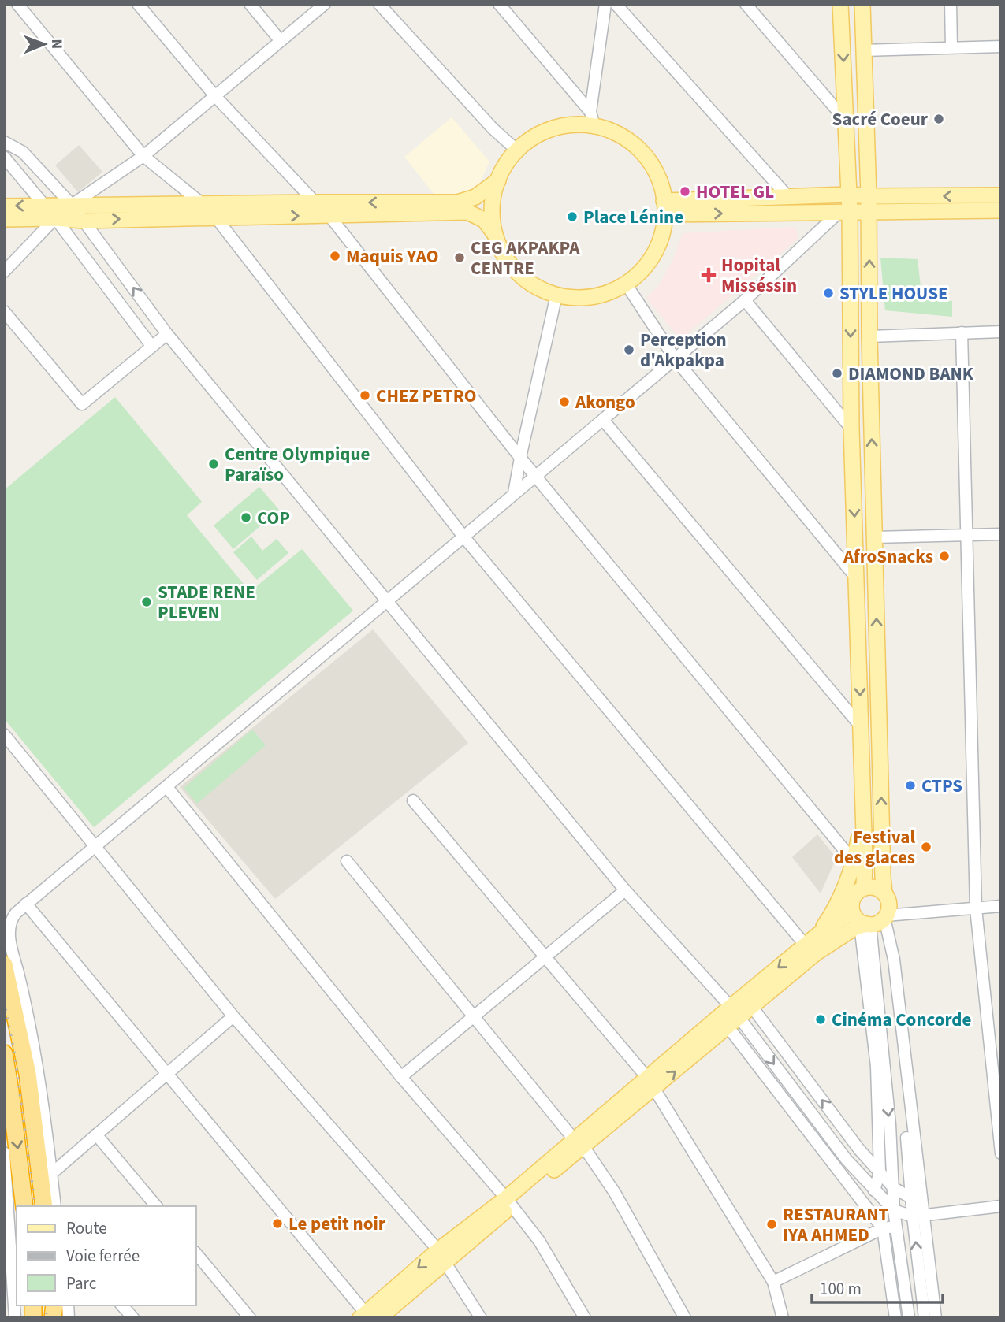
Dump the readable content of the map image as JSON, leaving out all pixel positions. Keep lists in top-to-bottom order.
{
  "places": {
    "other": [
      "Sacré Coeur",
      "HOTEL GL",
      "Place Lénine",
      "Maquis YAO",
      "CEG AKPAKPA CENTRE",
      "STYLE HOUSE",
      "Perception d'Akpakpa",
      "DIAMOND BANK",
      "CHEZ PETRO",
      "Akongo",
      "Centre Olympique Paraïso",
      "COP",
      "AfroSnacks",
      "STADE RENE PLEVEN",
      "CTPS",
      "Festival des glaces",
      "Cinéma Concorde",
      "Le petit noir",
      "RESTAURANT IYA AHMED"
    ],
    "health": ["Hopital Misséssin"]
  },
  "legend": ["Route", "Voie ferrée", "Parc"],
  "scale_bar": "100 m",
  "north": "right"
}
